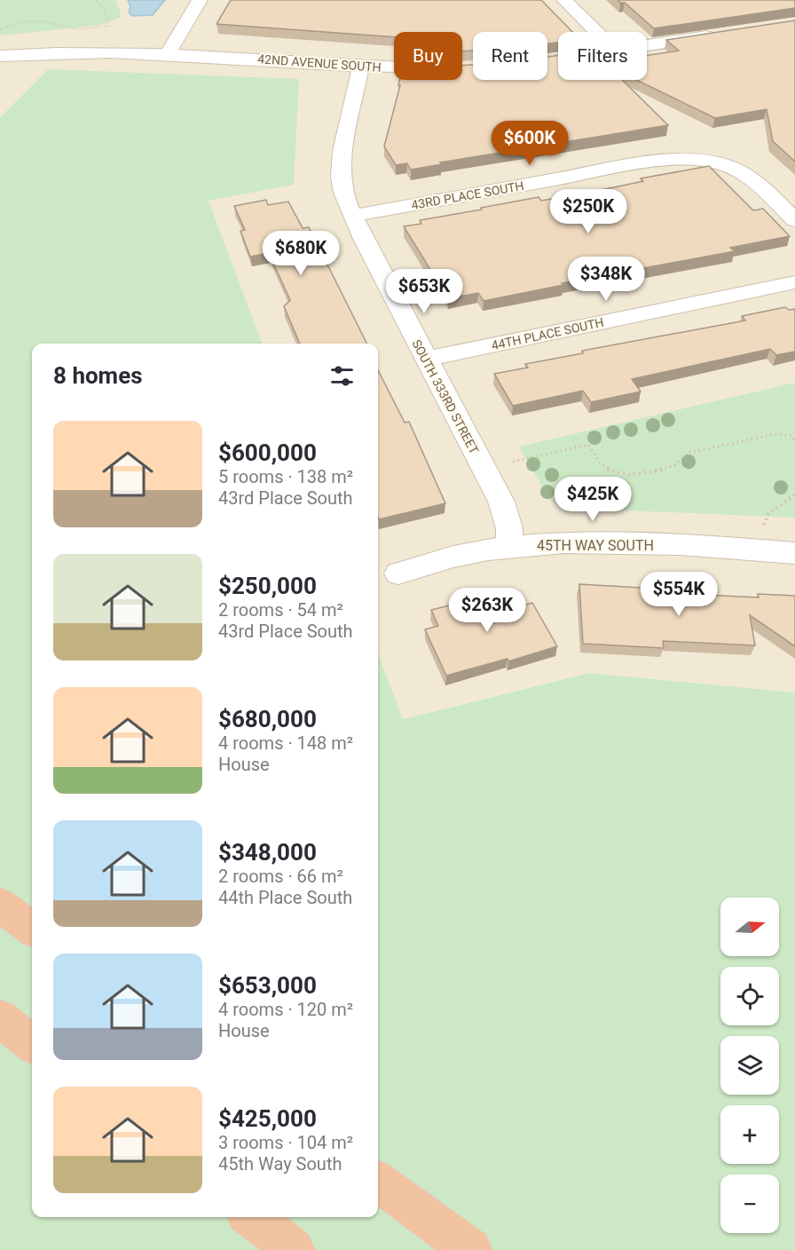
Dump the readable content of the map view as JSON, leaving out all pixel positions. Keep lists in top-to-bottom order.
{
  "streets": {
    "street": [
      "42ND AVENUE SOUTH",
      "43RD PLACE SOUTH",
      "44TH PLACE SOUTH",
      "SOUTH 333RD STREET",
      "45TH WAY SOUTH"
    ]
  },
  "crossings": [
    ["42ND AVENUE SOUTH", "SOUTH 333RD STREET"],
    ["43RD PLACE SOUTH", "SOUTH 333RD STREET"],
    ["44TH PLACE SOUTH", "SOUTH 333RD STREET"],
    ["SOUTH 333RD STREET", "45TH WAY SOUTH"]
  ],
  "north": "right",
  "page": {
    "chip": ["Buy", "Rent", "Filters"],
    "price": [
      "$600K",
      "$250K",
      "$680K",
      "$348K",
      "$653K",
      "$425K",
      "$554K",
      "$263K"
    ],
    "heading": "8 homes",
    "list": [
      {
        "name": "$600,000",
        "note": "5 rooms · 138 m² · 43rd Place South"
      },
      {
        "name": "$250,000",
        "note": "2 rooms · 54 m² · 43rd Place South"
      },
      {
        "name": "$680,000",
        "note": "4 rooms · 148 m² · House"
      },
      {
        "name": "$348,000",
        "note": "2 rooms · 66 m² · 44th Place South"
      },
      {
        "name": "$653,000",
        "note": "4 rooms · 120 m² · House"
      },
      {
        "name": "$425,000",
        "note": "3 rooms · 104 m² · 45th Way South"
      }
    ],
    "map_buttons": ["+", "−"]
  }
}
